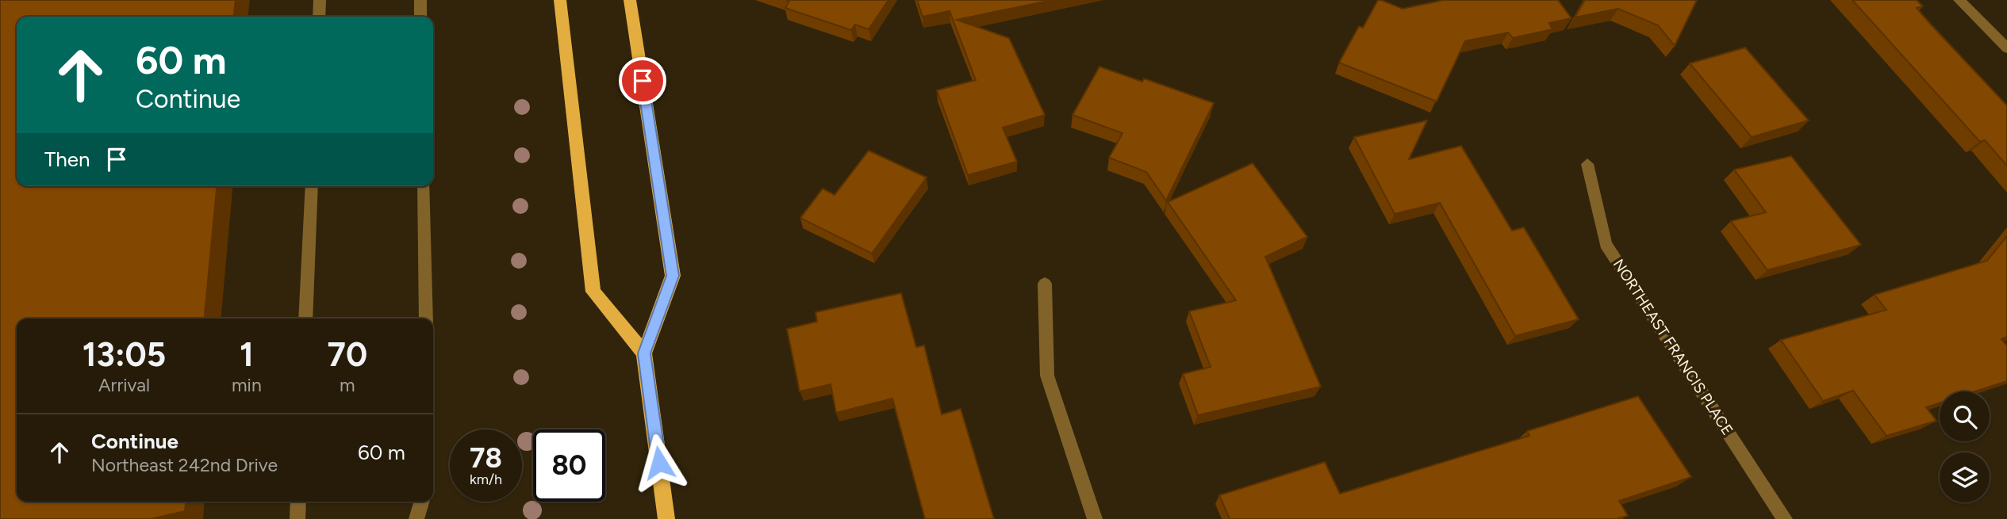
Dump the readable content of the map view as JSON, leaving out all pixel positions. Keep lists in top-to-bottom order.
{
  "streets": {
    "street": ["NORTHEAST FRANCIS PLACE"]
  },
  "page": {
    "turn": ["60 m", "Continue"],
    "then": "Then",
    "eta": [
      "13:05",
      "Arrival",
      "1",
      "min",
      "70",
      "m"
    ],
    "list": [
      {
        "name": "Continue",
        "note": "Northeast 242nd Drive",
        "value": "60 m"
      }
    ],
    "speed": "78 km/h",
    "limit": "80"
  }
}
